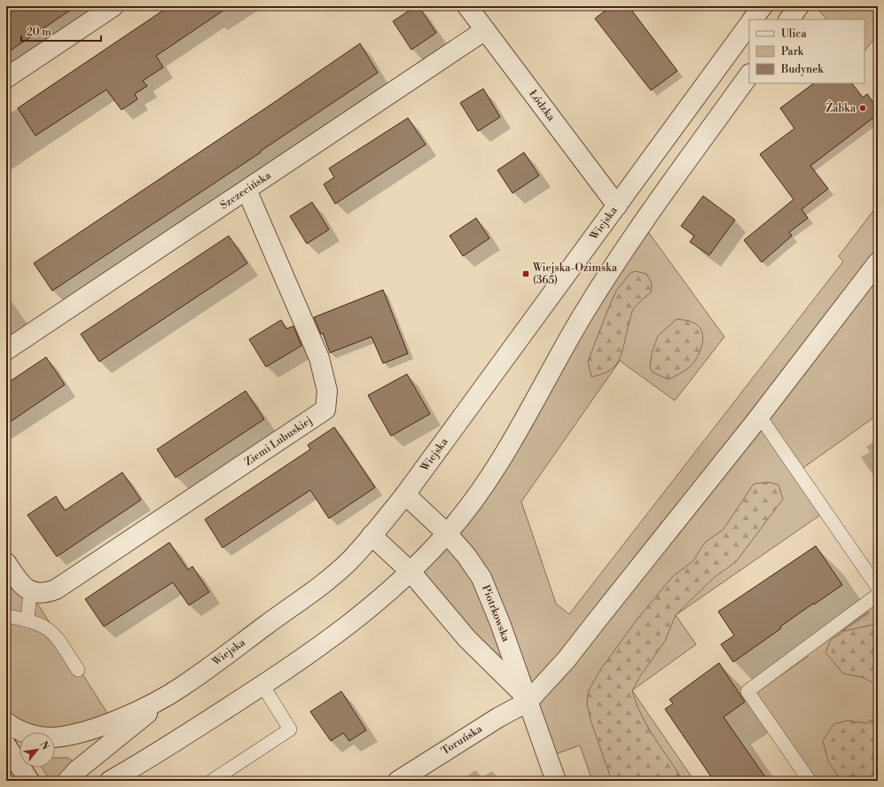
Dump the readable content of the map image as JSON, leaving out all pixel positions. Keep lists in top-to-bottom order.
{
  "streets": {
    "street": [
      "Łódzka",
      "Szczecińska",
      "Wiejska",
      "Ziemi Lubuskiej",
      "Piotrkowska",
      "Toruńska"
    ]
  },
  "crossings": [
    ["Łódzka", "Szczecińska"],
    ["Łódzka", "Wiejska"],
    ["Szczecińska", "Ziemi Lubuskiej"],
    ["Wiejska", "Piotrkowska"],
    ["Piotrkowska", "Toruńska"]
  ],
  "places": {
    "other": ["Żabka"],
    "transit": ["Wiejska-Ozimska (365)"]
  },
  "legend": ["Ulica", "Park", "Budynek"],
  "scale_bar": "20 m",
  "north": "top right"
}
